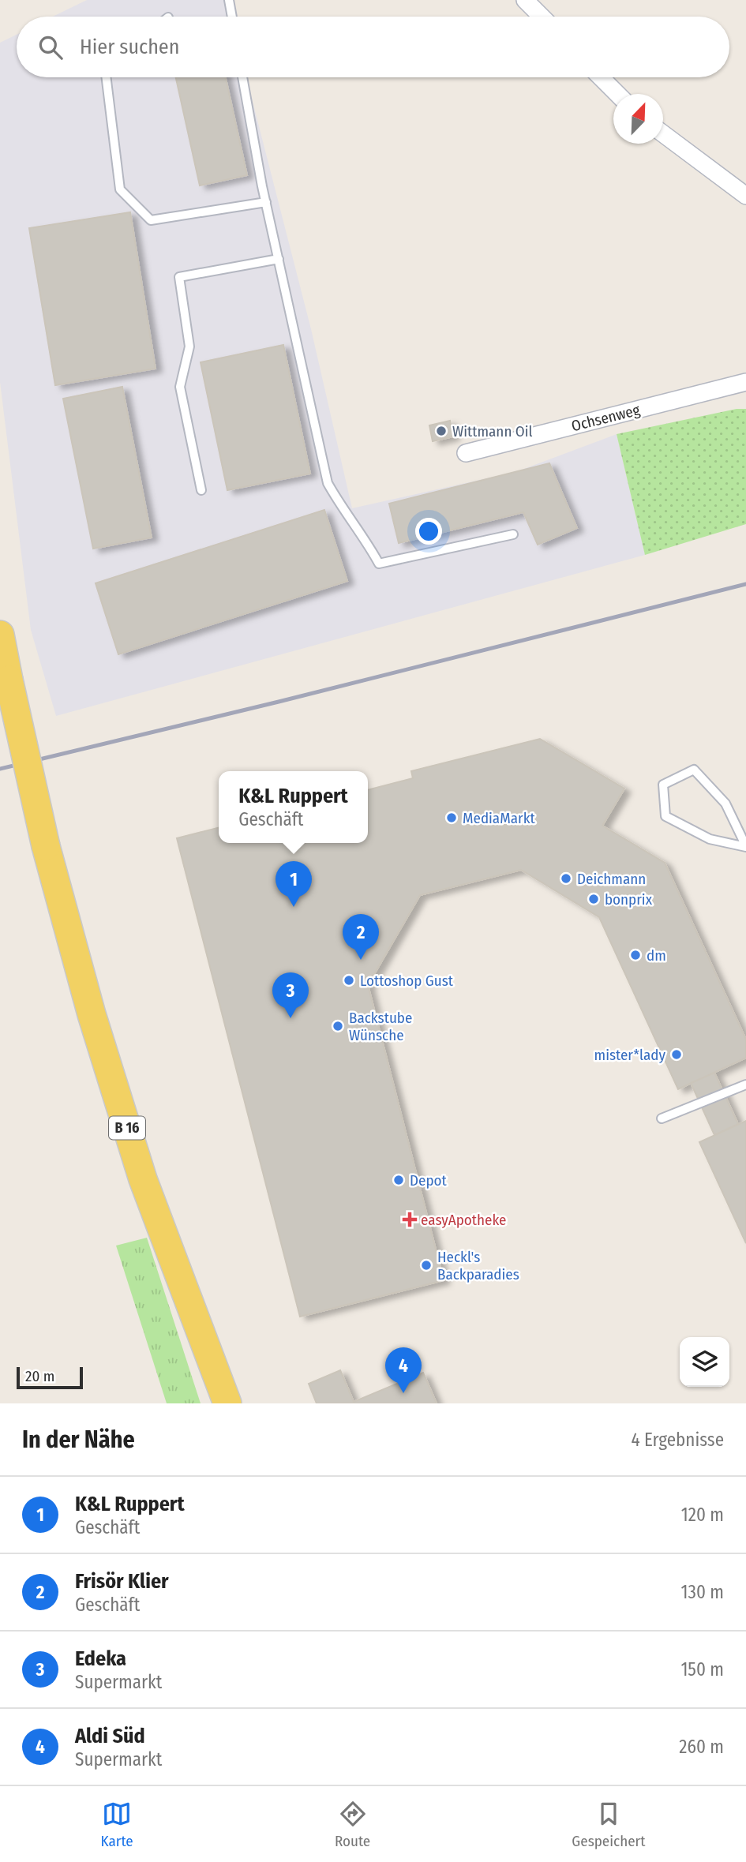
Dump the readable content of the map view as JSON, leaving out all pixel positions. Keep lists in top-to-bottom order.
{
  "streets": {
    "main road": ["B 16"],
    "street": ["Ochsenweg"]
  },
  "places": {
    "other": [
      "Wittmann Oil",
      "MediaMarkt",
      "Deichmann",
      "bonprix",
      "dm",
      "Lottoshop Gust",
      "Backstube Wünsche",
      "mister*lady",
      "Depot",
      "Heckl's Backparadies"
    ],
    "health": ["easyApotheke"]
  },
  "scale_bar": "20 m",
  "north": "top right",
  "page": {
    "search": "Hier suchen",
    "popup": ["K&L Ruppert", "Geschäft"],
    "pins": [
      "1",
      "2",
      "3",
      "4"
    ],
    "scale": "20 m",
    "heading": ["In der Nähe", "4 Ergebnisse"],
    "list": [
      {
        "mark": "1",
        "name": "K&L Ruppert",
        "note": "Geschäft",
        "value": "120 m"
      },
      {
        "mark": "2",
        "name": "Frisör Klier",
        "note": "Geschäft",
        "value": "130 m"
      },
      {
        "mark": "3",
        "name": "Edeka",
        "note": "Supermarkt",
        "value": "150 m"
      },
      {
        "mark": "4",
        "name": "Aldi Süd",
        "note": "Supermarkt",
        "value": "260 m"
      }
    ],
    "nav": ["Karte", "Route", "Gespeichert"]
  }
}
